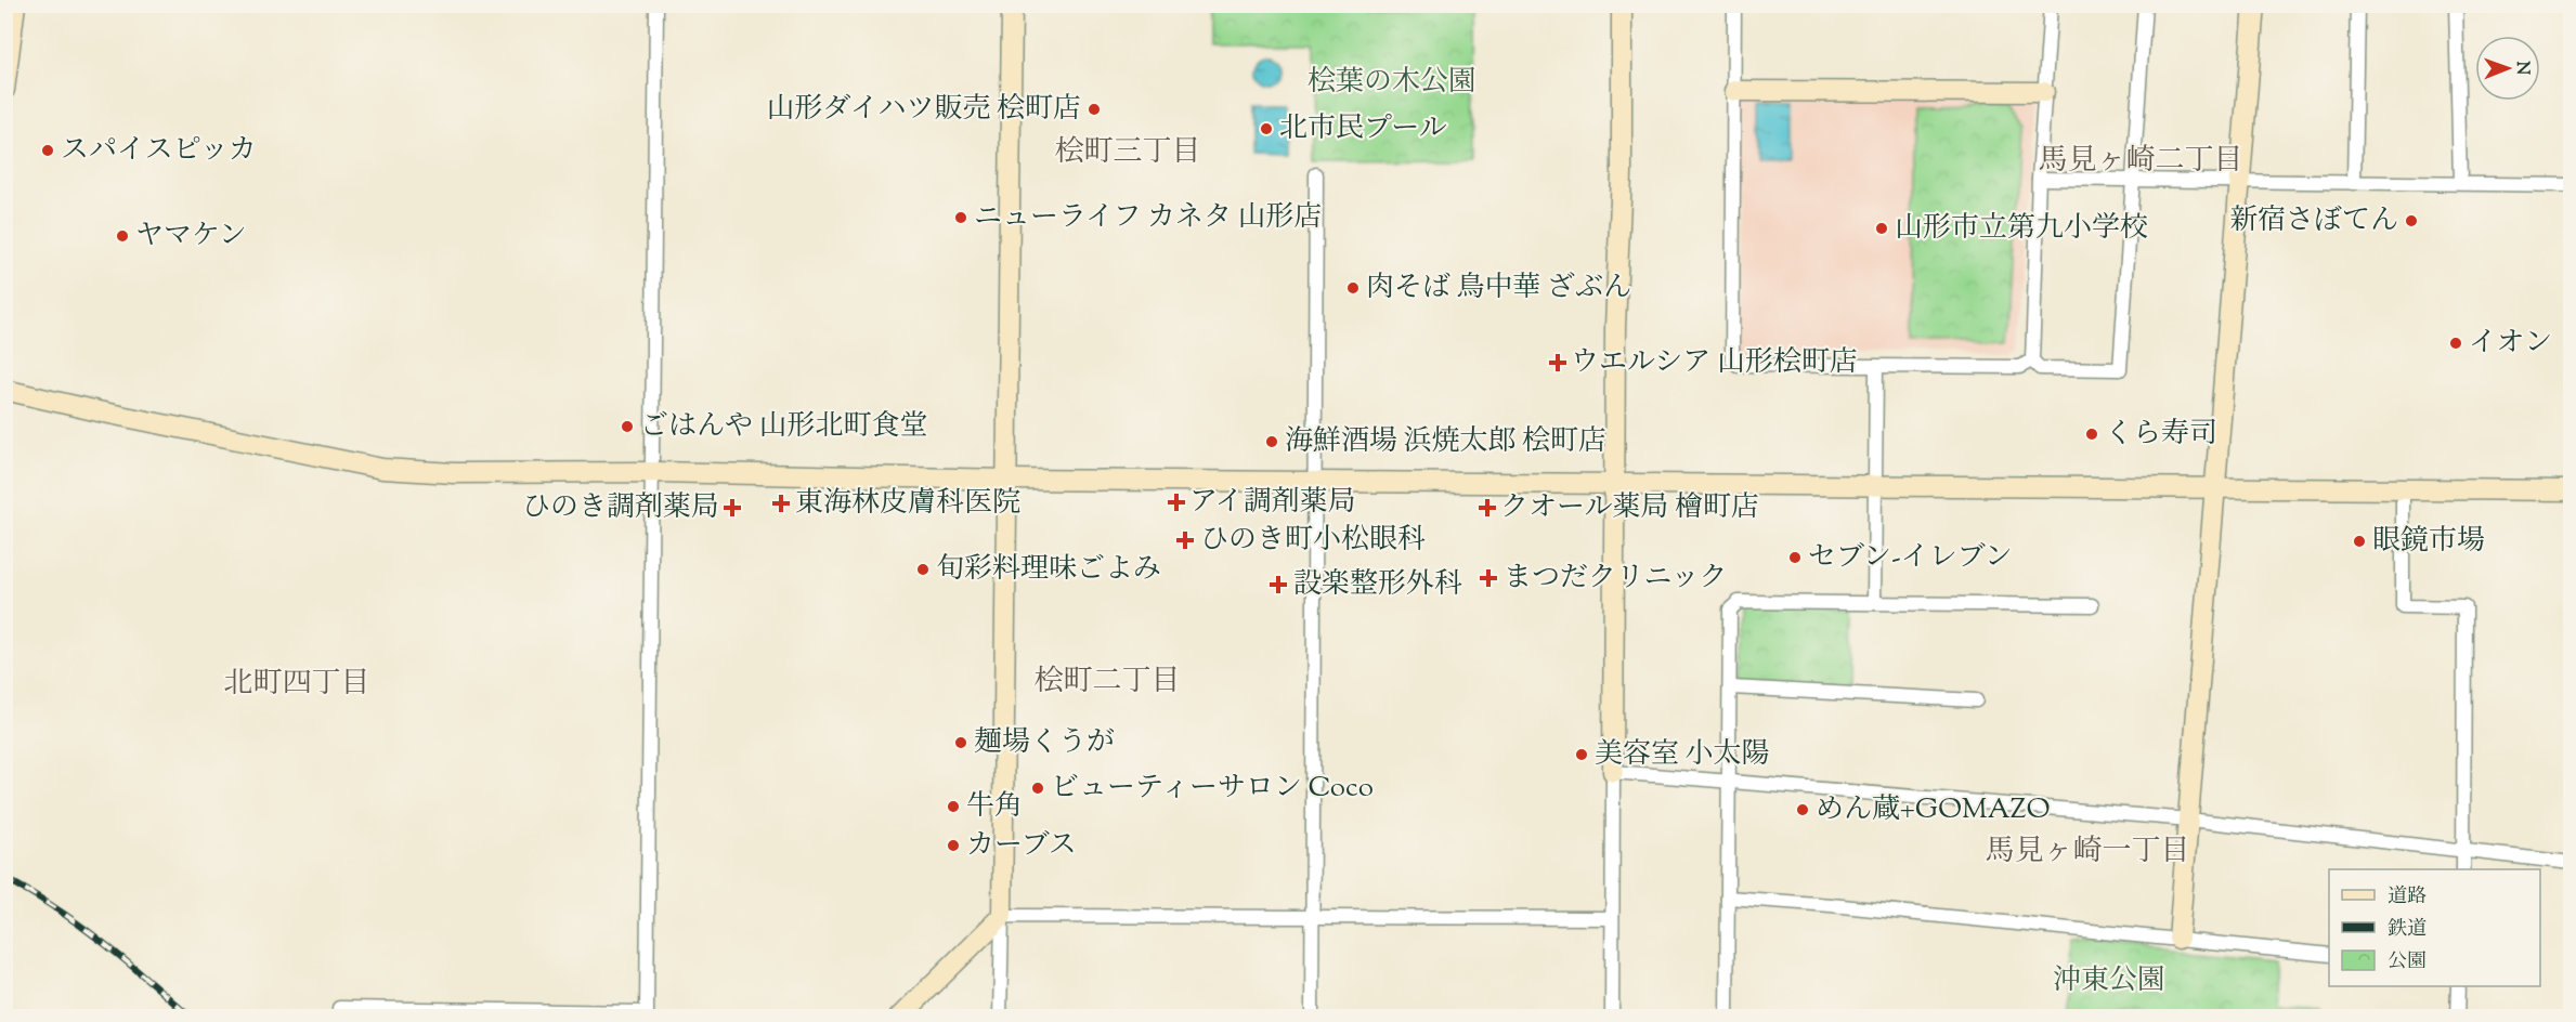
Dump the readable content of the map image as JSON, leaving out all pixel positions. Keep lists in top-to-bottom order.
{
  "districts": [
    "桧町三丁目",
    "馬見ヶ崎二丁目",
    "桧町二丁目",
    "北町四丁目",
    "馬見ヶ崎一丁目"
  ],
  "parks": ["桧葉の木公園", "沖東公園"],
  "places": {
    "other": [
      "山形ダイハツ販売 桧町店",
      "北市民プール",
      "スパイスピッカ",
      "ニューライフ カネタ 山形店",
      "新宿さぼてん",
      "山形市立第九小学校",
      "ヤマケン",
      "肉そば 鳥中華 ざぶん",
      "イオン",
      "ごはんや 山形北町食堂",
      "くら寿司",
      "海鮮酒場 浜焼太郎 桧町店",
      "眼鏡市場",
      "セブン-イレブン",
      "旬彩料理味ごよみ",
      "麺場くうが",
      "美容室 小太陽",
      "ビューティーサロン Coco",
      "牛角",
      "めん蔵+GOMAZO",
      "カーブス"
    ],
    "health": [
      "ウエルシア 山形桧町店",
      "アイ調剤薬局",
      "東海林皮膚科医院",
      "ひのき調剤薬局",
      "クオール薬局 檜町店",
      "ひのき町小松眼科",
      "まつだクリニック",
      "設楽整形外科"
    ]
  },
  "legend": ["道路", "鉄道", "公園"],
  "north": "right"
}
